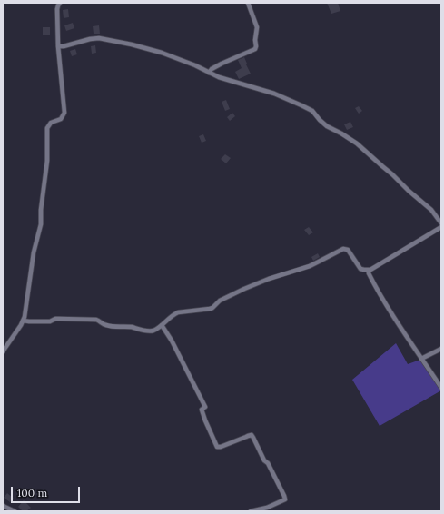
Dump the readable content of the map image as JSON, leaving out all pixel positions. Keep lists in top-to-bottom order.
{
  "scale_bar": "100 m"
}
